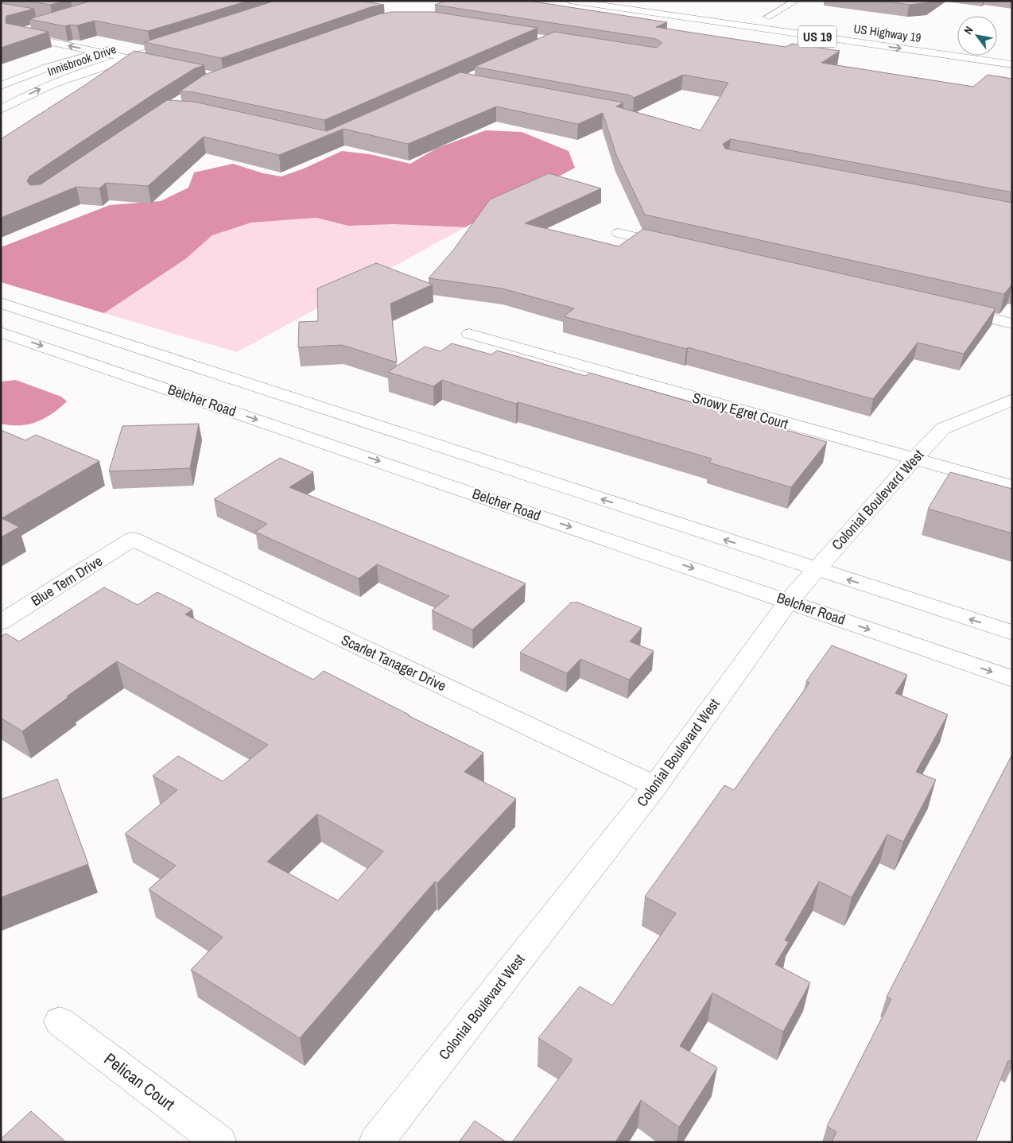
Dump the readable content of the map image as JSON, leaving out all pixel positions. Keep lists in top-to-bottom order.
{
  "streets": {
    "main road": [
      "US Highway 19",
      "US 19",
      "Innisbrook Drive",
      "Belcher Road",
      "Snowy Egret Court",
      "Colonial Boulevard West",
      "Blue Tern Drive",
      "Scarlet Tanager Drive",
      "Pelican Court"
    ]
  },
  "crossings": [
    ["Belcher Road", "Colonial Boulevard West"],
    ["Snowy Egret Court", "Colonial Boulevard West"],
    ["Colonial Boulevard West", "Scarlet Tanager Drive"],
    ["Blue Tern Drive", "Scarlet Tanager Drive"]
  ],
  "north": "top left"
}
